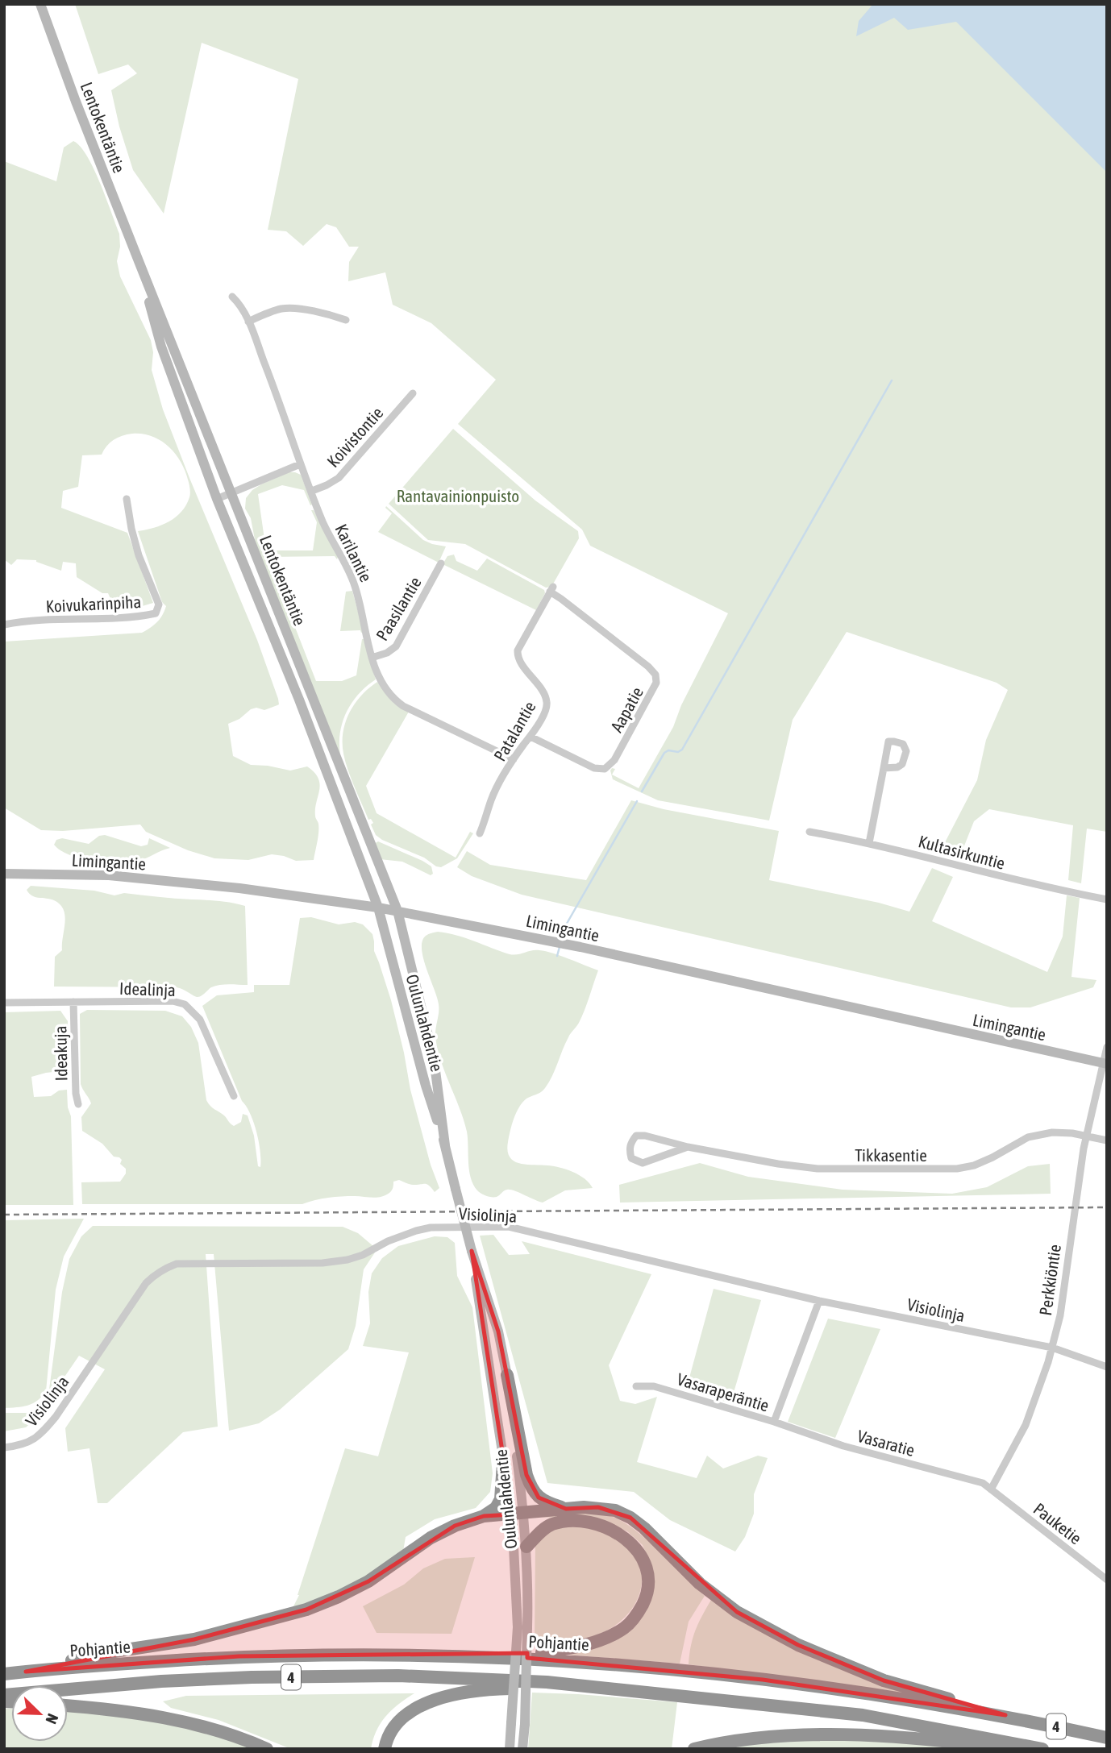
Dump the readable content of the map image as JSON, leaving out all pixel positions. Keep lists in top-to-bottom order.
{
  "streets": {
    "highway": ["Pohjantie", "4"],
    "main road": ["Lentokentäntie", "Limingantie", "Oulunlahdentie"],
    "street": [
      "Koivistontie",
      "Karilantie",
      "Koivukarinpiha",
      "Paasilantie",
      "Aapatie",
      "Patalantie",
      "Kultasirkuntie",
      "Idealinja",
      "Ideakuja",
      "Tikkasentie",
      "Visiolinja",
      "Perkkiöntie",
      "Vasaraperäntie",
      "Vasaratie",
      "Pauketie"
    ]
  },
  "crossings": [
    ["Lentokentäntie", "Limingantie"],
    ["Lentokentäntie", "Oulunlahdentie"],
    ["Koivistontie", "Karilantie"],
    ["Karilantie", "Paasilantie"],
    ["Karilantie", "Patalantie"],
    ["Aapatie", "Patalantie"],
    ["Limingantie", "Oulunlahdentie"],
    ["Limingantie", "Perkkiöntie"],
    ["Idealinja", "Ideakuja"],
    ["Tikkasentie", "Perkkiöntie"],
    ["Visiolinja", "Perkkiöntie"],
    ["Visiolinja", "Vasaraperäntie"],
    ["Perkkiöntie", "Vasaratie"],
    ["Perkkiöntie", "Pauketie"],
    ["Vasaraperäntie", "Vasaratie"],
    ["Vasaratie", "Pauketie"]
  ],
  "parks": ["Rantavainionpuisto"],
  "north": "bottom right"
}
